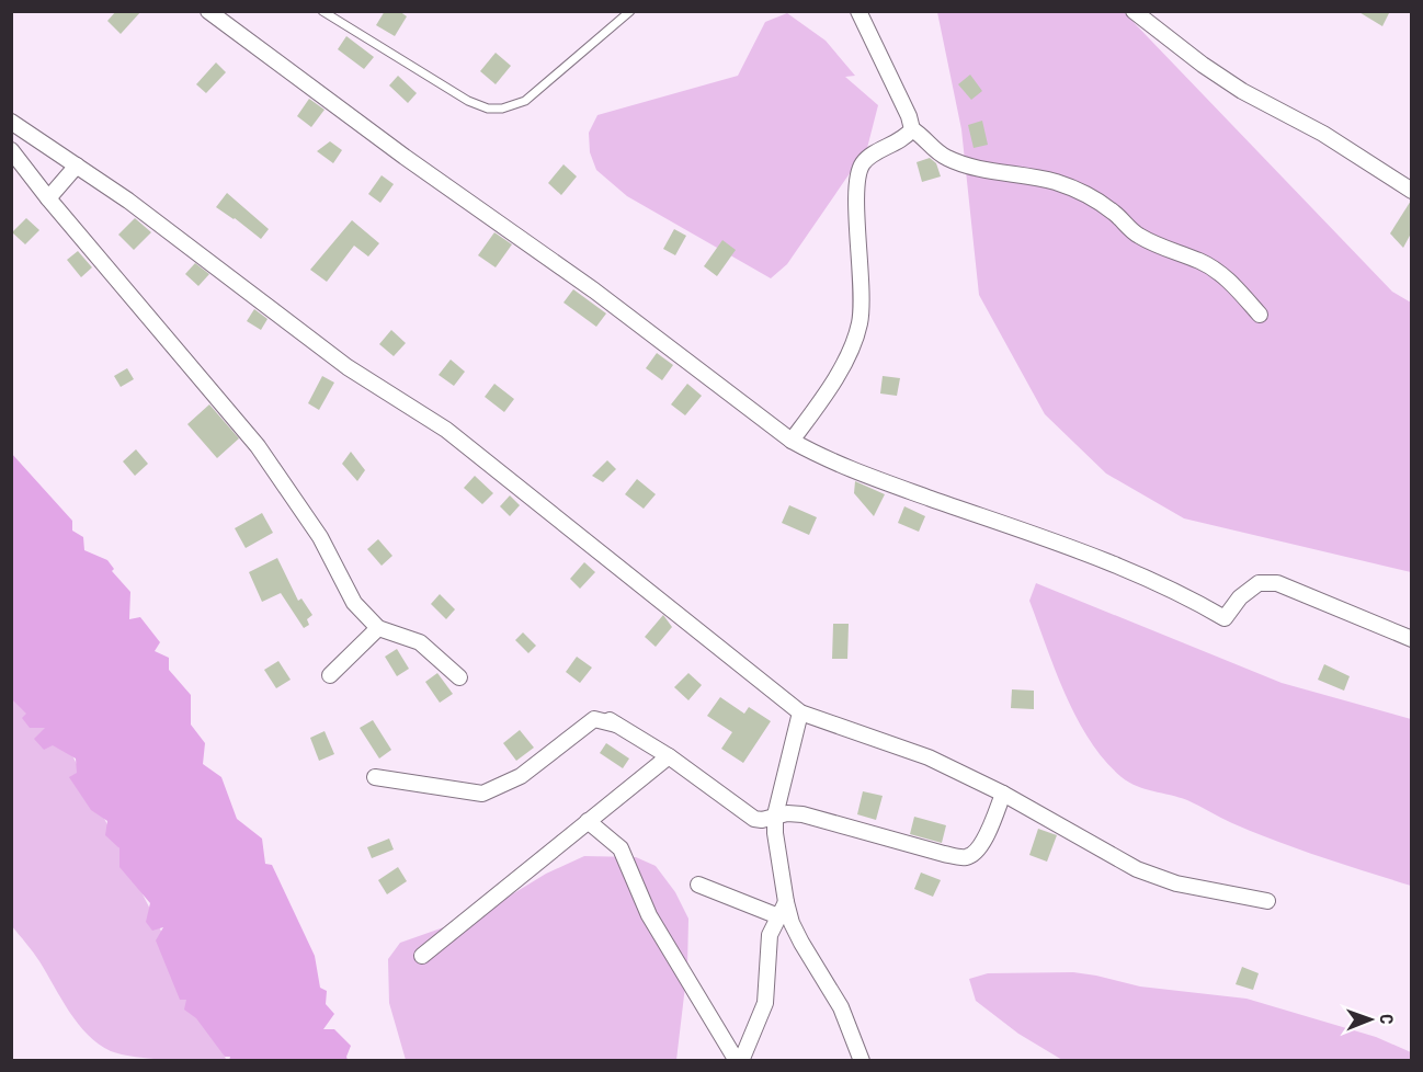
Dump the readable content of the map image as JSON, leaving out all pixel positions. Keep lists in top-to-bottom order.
{
  "north": "right"
}
